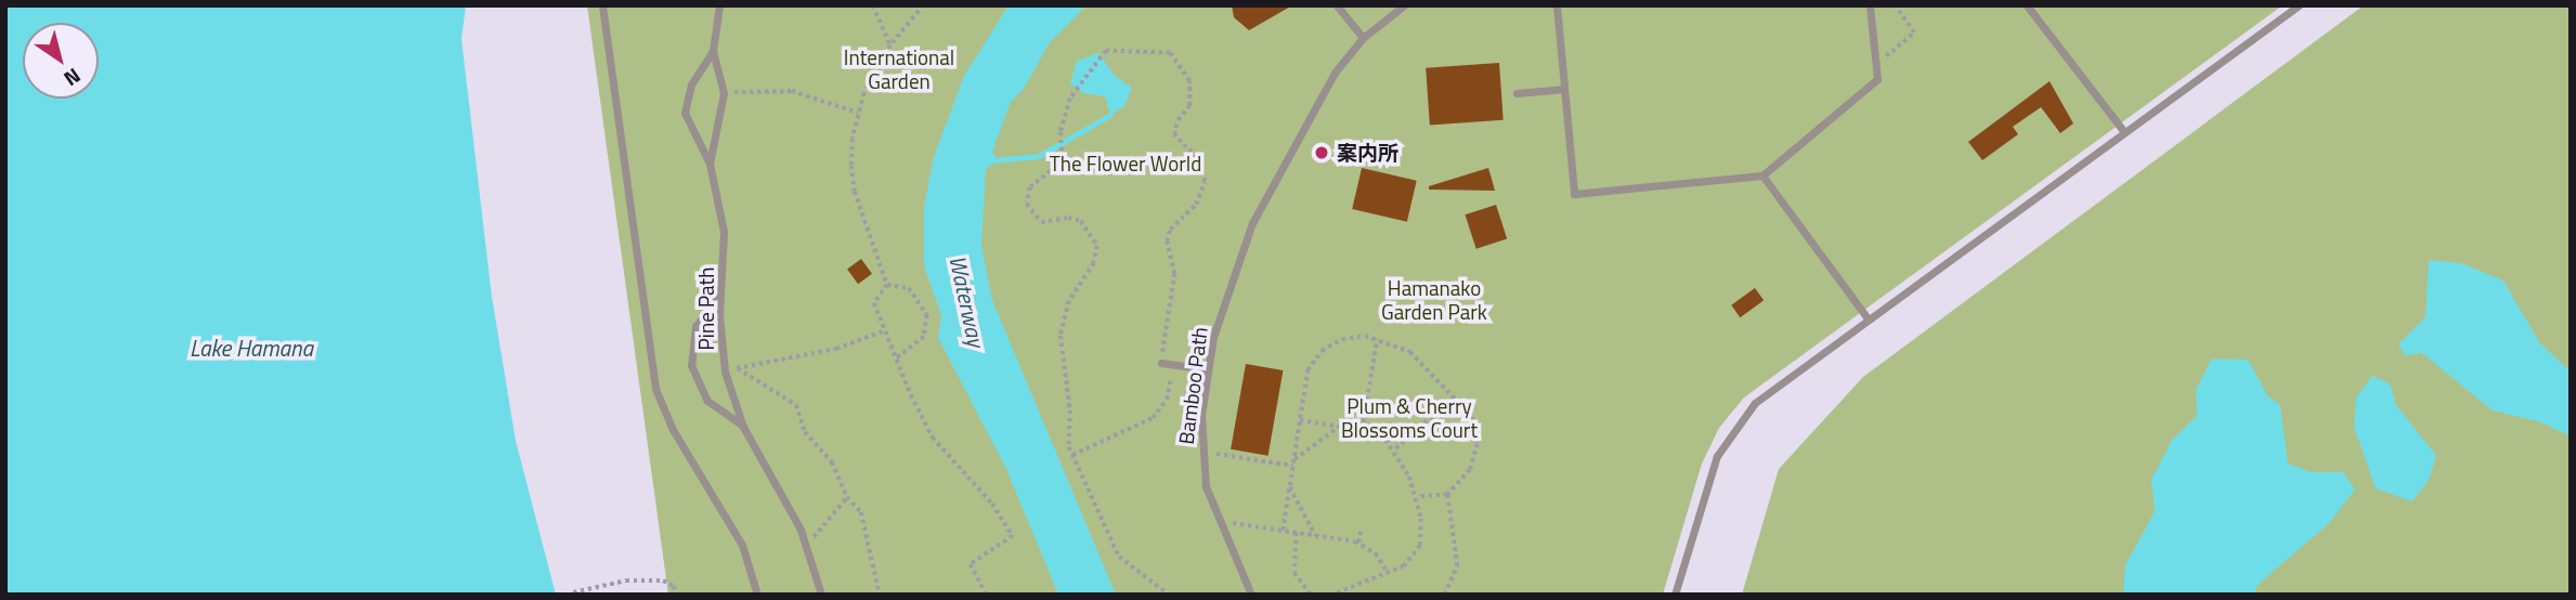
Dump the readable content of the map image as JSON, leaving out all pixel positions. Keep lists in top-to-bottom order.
{
  "streets": {
    "lane": ["Pine Path", "Bamboo Path"]
  },
  "water": ["Waterway", "Lake Hamana"],
  "parks": [
    "International Garden",
    "The Flower World",
    "Hamanako Garden Park",
    "Plum & Cherry Blossoms Court"
  ],
  "places": ["案内所"],
  "north": "bottom right"
}
